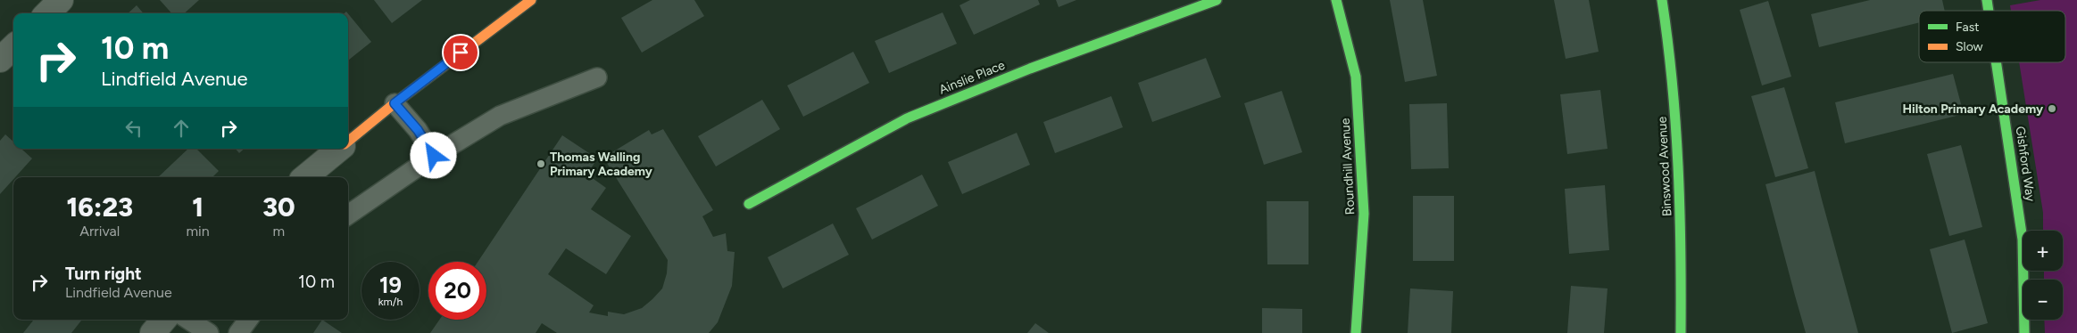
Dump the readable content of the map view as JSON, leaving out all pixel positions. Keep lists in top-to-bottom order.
{
  "streets": {
    "street": [
      "Ainslie Place",
      "Gishford Way",
      "Roundhill Avenue",
      "Binswood Avenue"
    ]
  },
  "places": ["Hilton Primary Academy", "Thomas Walling Primary Academy"],
  "legend": ["Fast", "Slow"],
  "page": {
    "turn": ["10 m", "Lindfield Avenue"],
    "eta": [
      "16:23",
      "Arrival",
      "1",
      "min",
      "30",
      "m"
    ],
    "map_buttons": ["+", "−"],
    "list": [
      {
        "name": "Turn right",
        "note": "Lindfield Avenue",
        "value": "10 m"
      }
    ],
    "speed": "19 km/h",
    "limit": "20"
  }
}
